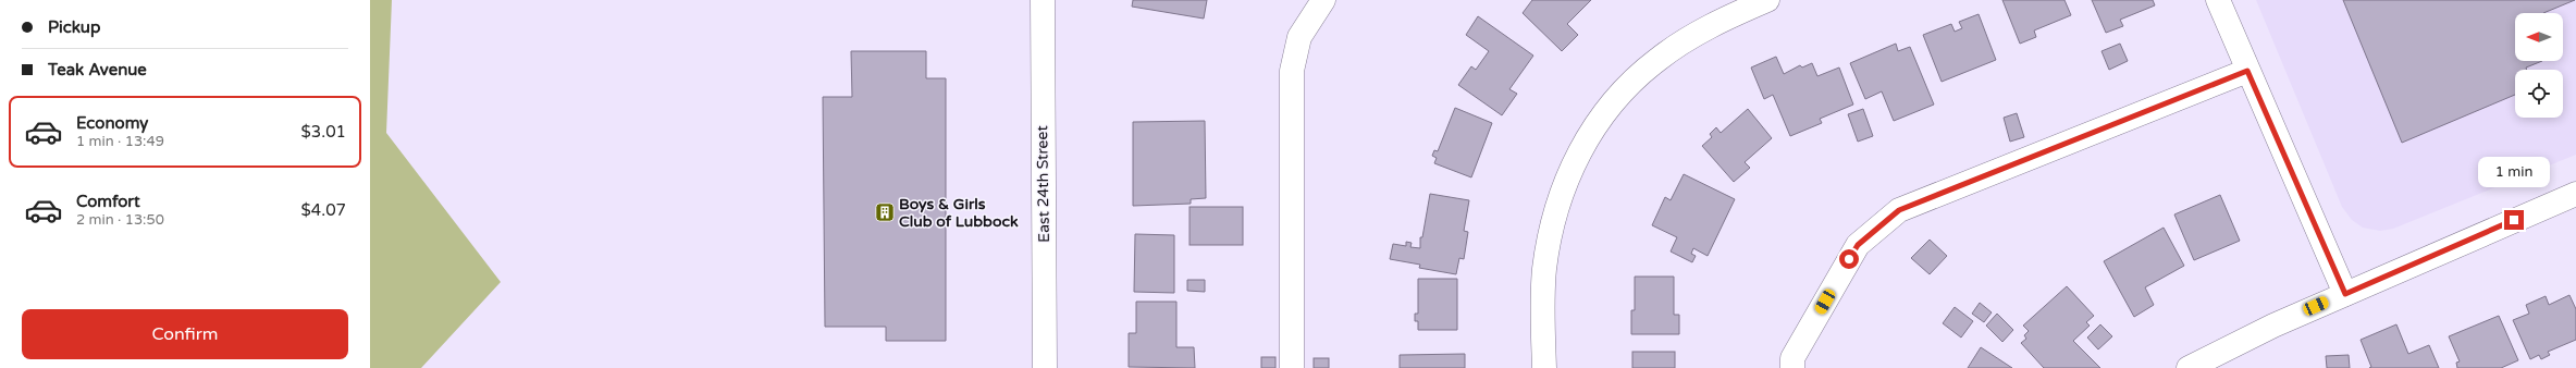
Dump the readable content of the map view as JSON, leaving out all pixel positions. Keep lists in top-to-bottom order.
{
  "streets": {
    "street": ["East 24th Street"]
  },
  "places": {
    "building": ["Boys & Girls Club of Lubbock"]
  },
  "north": "left",
  "page": {
    "banner": ["Pickup", "Teak Avenue"],
    "list": [
      {
        "name": "Economy",
        "note": "1 min · 13:49",
        "value": "$3.01"
      },
      {
        "name": "Comfort",
        "note": "2 min · 13:50",
        "value": "$4.07"
      }
    ],
    "bubble": "1 min",
    "buttons": "Confirm"
  }
}
